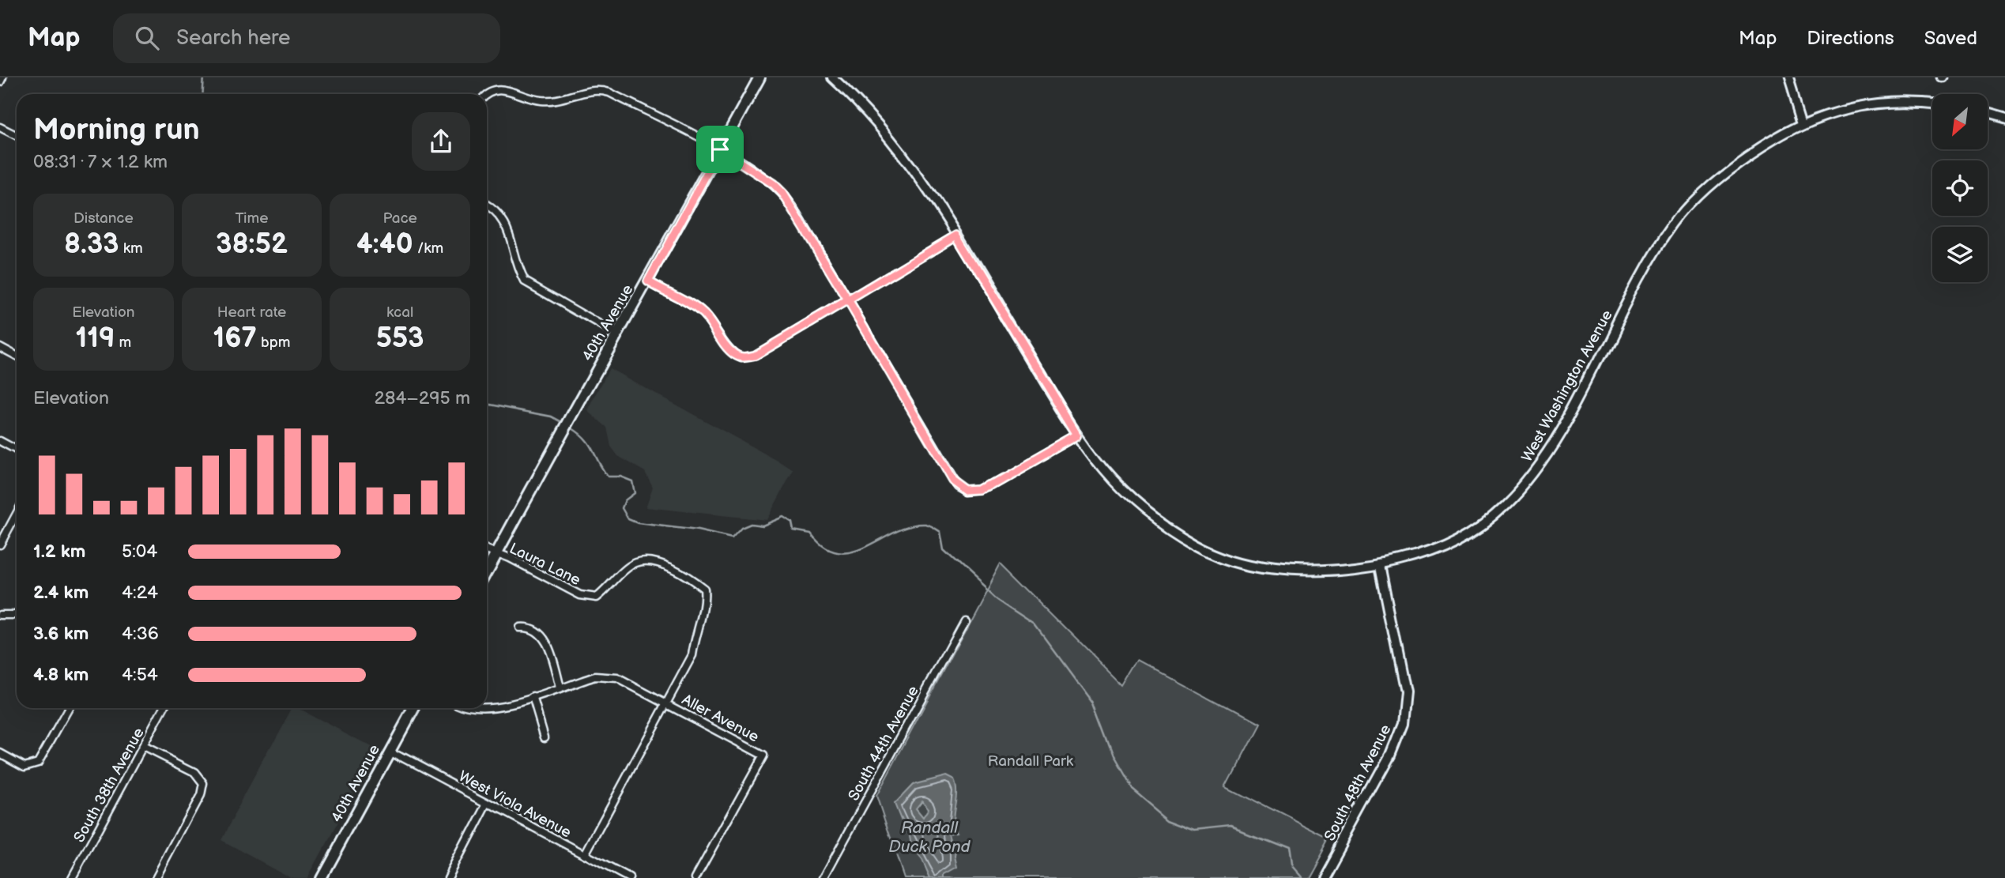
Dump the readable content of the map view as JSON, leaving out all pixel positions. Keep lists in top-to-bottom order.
{
  "streets": {
    "main road": ["40th Avenue", "West Washington Avenue", "South 48th Avenue"],
    "street": [
      "Laura Lane",
      "Aller Avenue",
      "South 44th Avenue",
      "South 38th Avenue",
      "West Viola Avenue"
    ]
  },
  "crossings": [
    ["40th Avenue", "Laura Lane"],
    ["40th Avenue", "West Viola Avenue"],
    ["West Washington Avenue", "South 48th Avenue"],
    ["Laura Lane", "Aller Avenue"],
    ["Laura Lane", "West Viola Avenue"]
  ],
  "water": ["Randall Duck Pond"],
  "parks": ["Randall Park"],
  "north": "bottom left",
  "page": {
    "header": "Map",
    "search": "Search here",
    "nav": ["Map", "Directions", "Saved"],
    "heading": ["Morning run", "08:31 · 7 × 1.2 km"],
    "stats": [
      ["Distance", "8.33 km"],
      ["Time", "38:52"],
      ["Pace", "4:40 /km"],
      ["Elevation", "119 m"],
      ["Heart rate", "167 bpm"],
      ["kcal", "553"]
    ],
    "chart": ["Elevation", "284–295 m"],
    "list": [
      {
        "name": "1.2 km",
        "note": "5:04"
      },
      {
        "name": "2.4 km",
        "note": "4:24"
      },
      {
        "name": "3.6 km",
        "note": "4:36"
      },
      {
        "name": "4.8 km",
        "note": "4:54"
      }
    ]
  }
}
